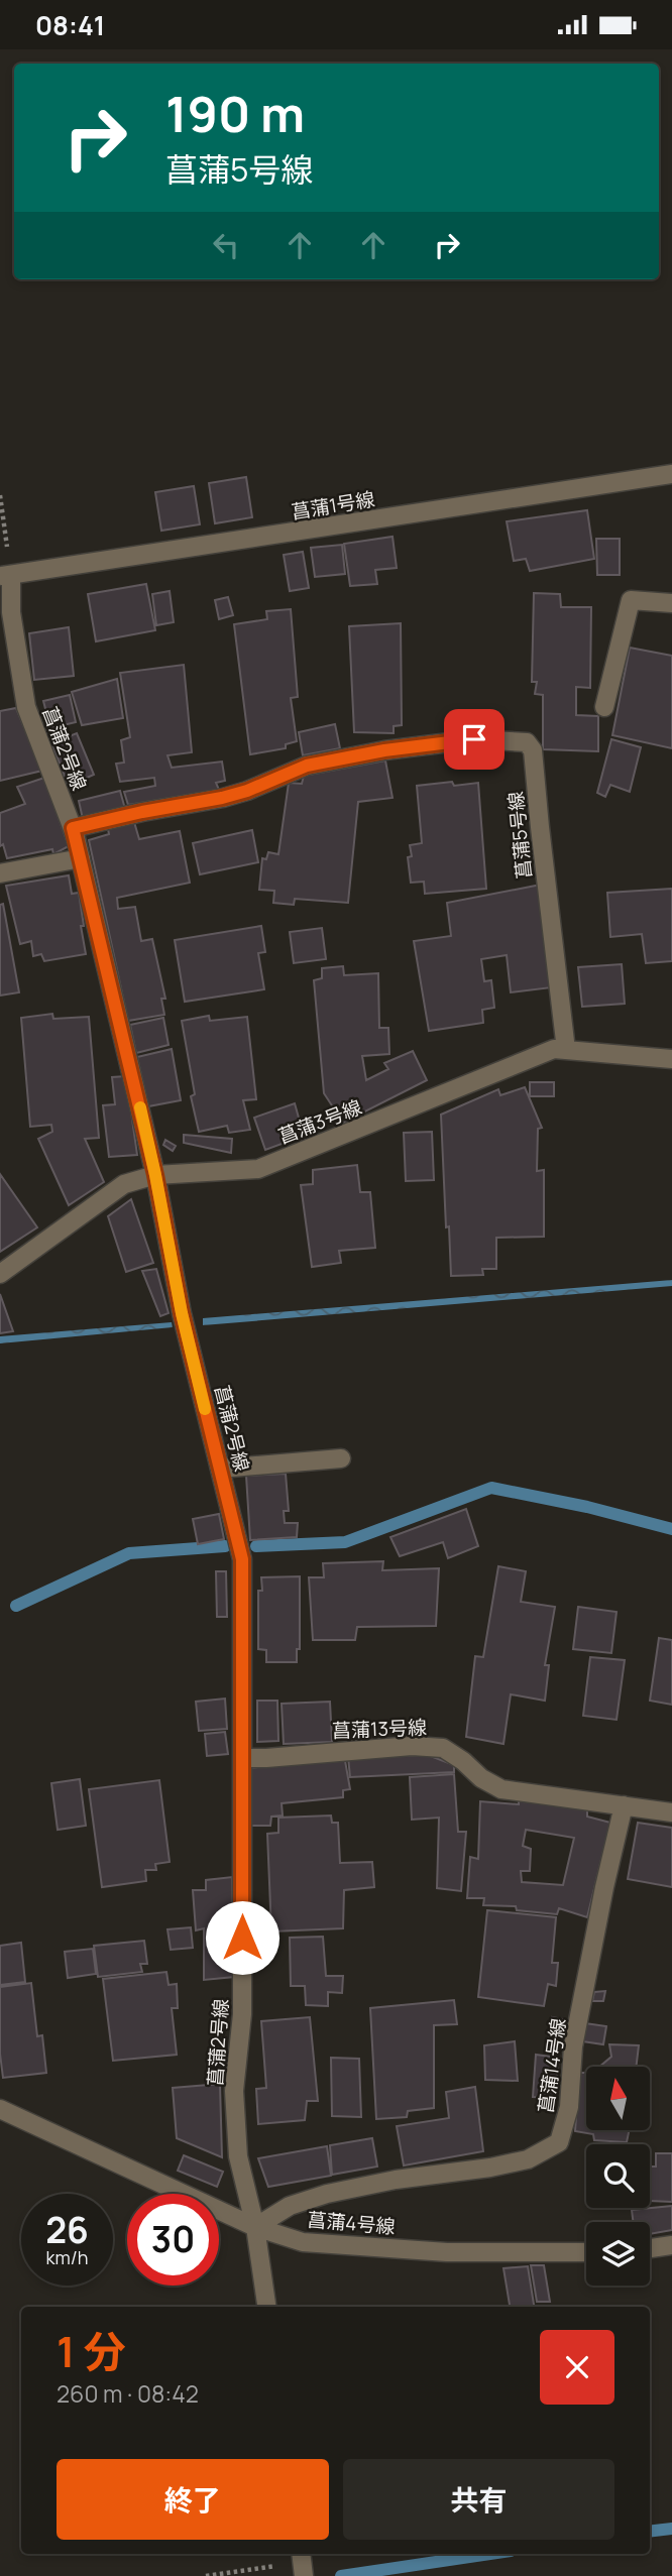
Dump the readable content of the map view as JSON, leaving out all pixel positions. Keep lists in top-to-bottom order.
{
  "streets": {
    "street": [
      "菖蒲1号線",
      "菖蒲2号線",
      "菖蒲5号線",
      "菖蒲3号線",
      "菖蒲13号線",
      "菖蒲14号線",
      "菖蒲4号線"
    ]
  },
  "crossings": [
    ["菖蒲1号線", "菖蒲2号線"],
    ["菖蒲2号線", "菖蒲5号線"],
    ["菖蒲2号線", "菖蒲3号線"],
    ["菖蒲2号線", "菖蒲13号線"],
    ["菖蒲2号線", "菖蒲14号線"],
    ["菖蒲2号線", "菖蒲4号線"],
    ["菖蒲5号線", "菖蒲3号線"],
    ["菖蒲13号線", "菖蒲14号線"],
    ["菖蒲14号線", "菖蒲4号線"]
  ],
  "north": "top",
  "page": {
    "status": "08:41",
    "turn": ["190 m", "菖蒲5号線"],
    "speed": "26 km/h",
    "limit": "30",
    "heading": ["1 分", "260 m · 08:42"],
    "buttons": ["終了", "共有"]
  }
}
